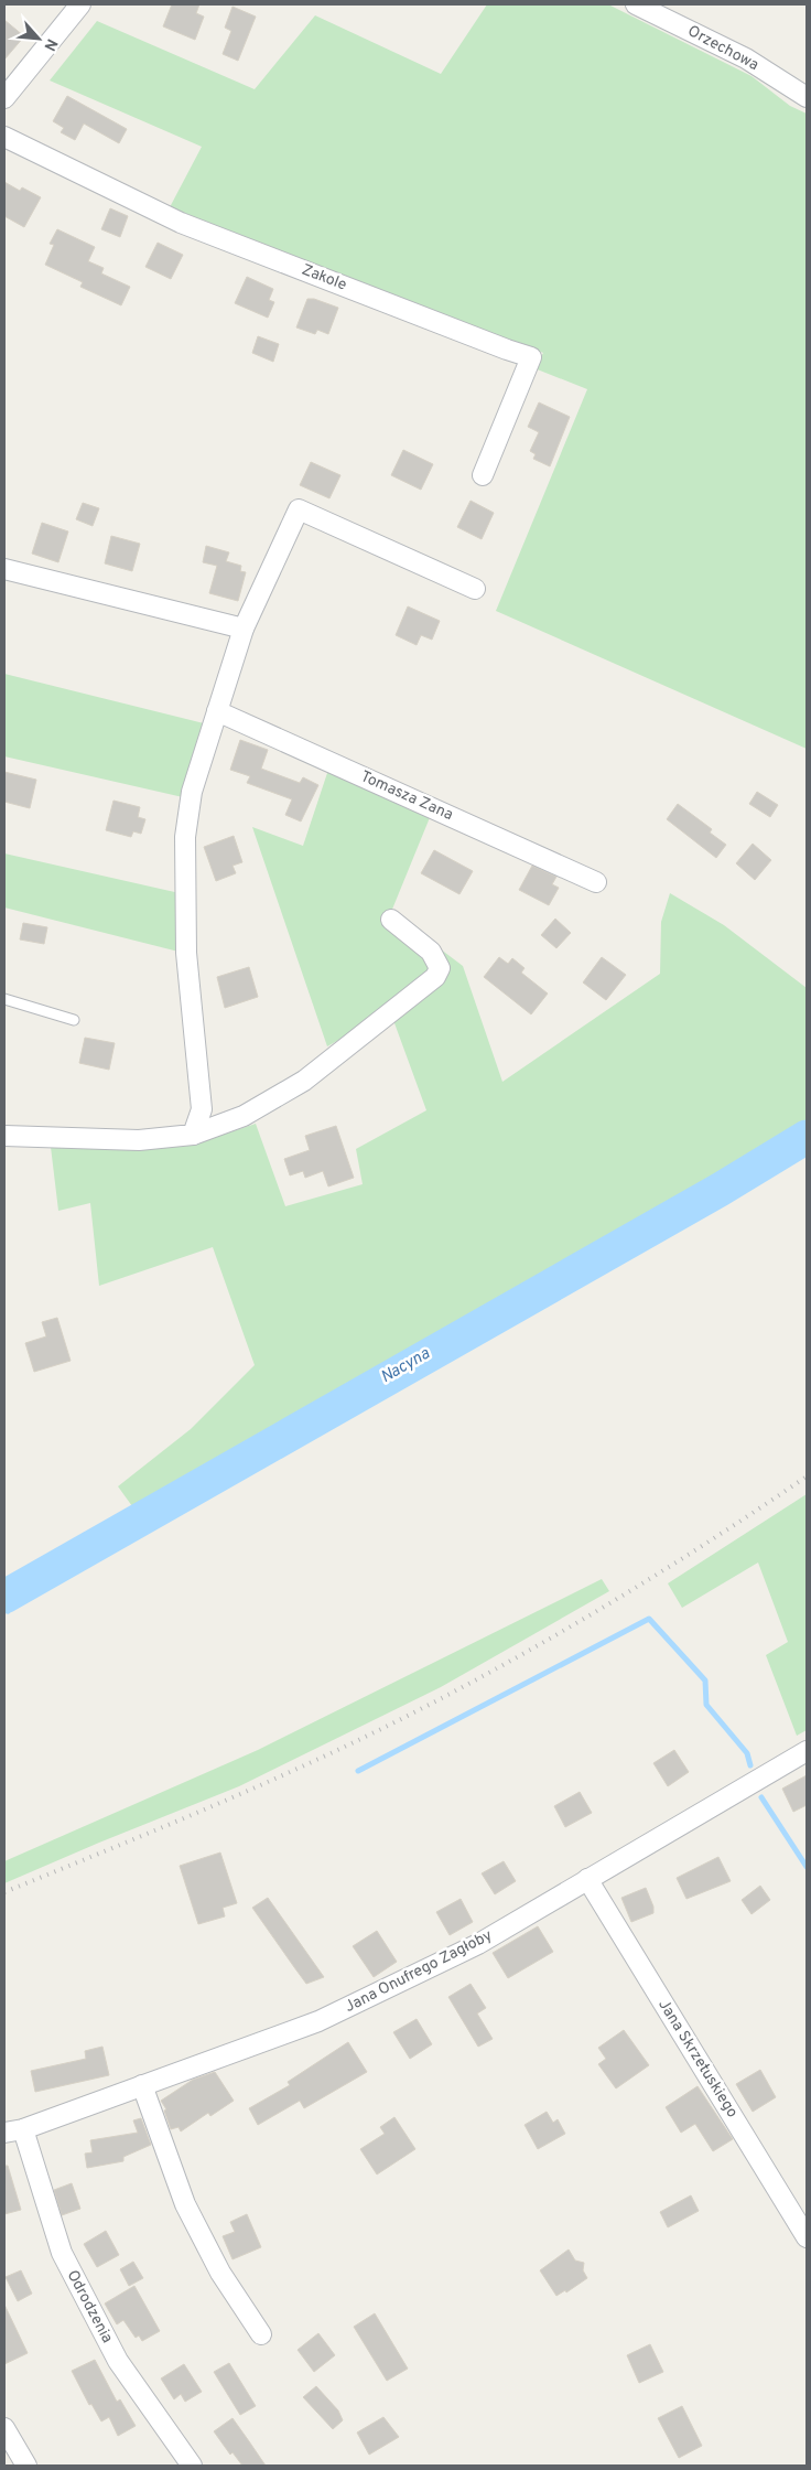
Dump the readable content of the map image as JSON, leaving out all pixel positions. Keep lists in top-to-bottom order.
{
  "streets": {
    "street": [
      "Orzechowa",
      "Zakole",
      "Tomasza Zana",
      "Jana Onufrego Zagłoby",
      "Jana Skrzetuskiego",
      "Odrodzenia"
    ]
  },
  "crossings": [
    ["Jana Onufrego Zagłoby", "Jana Skrzetuskiego"],
    ["Jana Onufrego Zagłoby", "Odrodzenia"]
  ],
  "water": ["Nacyna"],
  "north": "bottom right"
}
